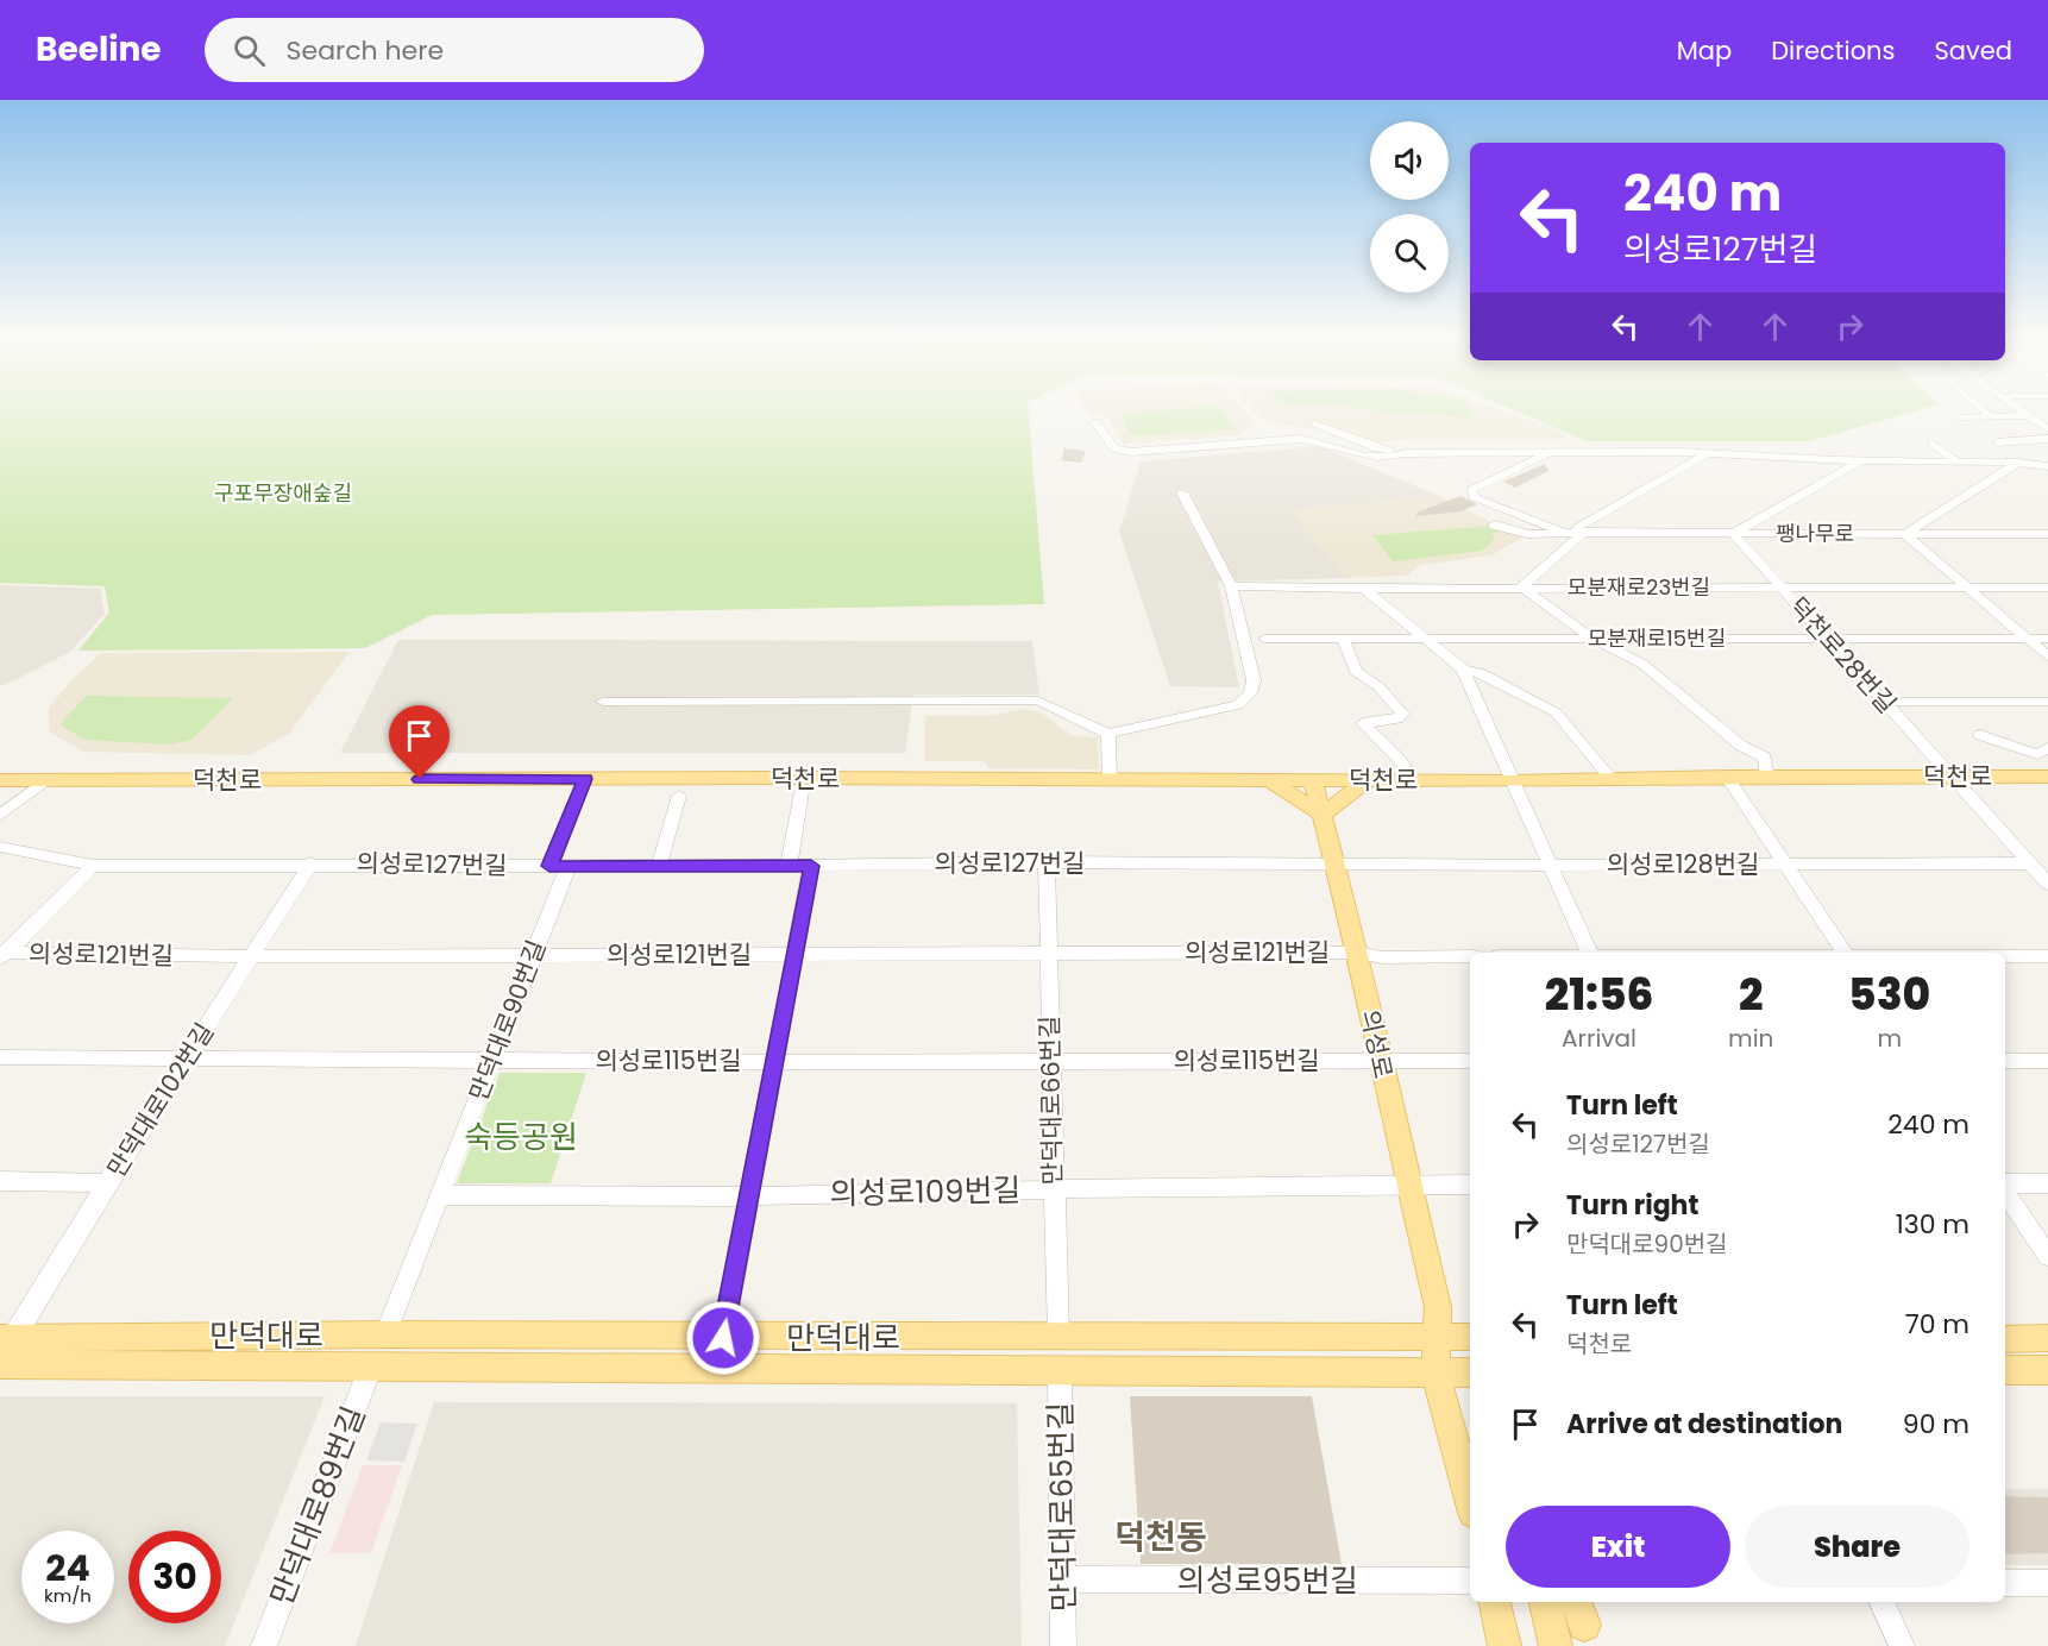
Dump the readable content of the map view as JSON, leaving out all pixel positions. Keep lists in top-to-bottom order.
{
  "streets": {
    "main road": ["덕천로", "의성로", "만덕대로"],
    "street": [
      "팽나무로",
      "모분재로23번길",
      "모분재로15번길",
      "덕천로28번길",
      "의성로127번길",
      "의성로128번길",
      "의성로121번길",
      "만덕대로90번길",
      "의성로115번길",
      "만덕대로102번길",
      "만덕대로66번길",
      "의성로109번길",
      "만덕대로89번길",
      "만덕대로65번길",
      "의성로95번길"
    ]
  },
  "crossings": [
    ["팽나무로", "덕천로28번길"],
    ["모분재로23번길", "덕천로28번길"],
    ["모분재로15번길", "덕천로28번길"],
    ["덕천로28번길", "덕천로"],
    ["덕천로28번길", "의성로128번길"],
    ["덕천로", "만덕대로90번길"],
    ["덕천로", "의성로"],
    ["의성로127번길", "의성로128번길"],
    ["의성로127번길", "만덕대로90번길"],
    ["의성로127번길", "의성로"],
    ["의성로127번길", "만덕대로102번길"],
    ["의성로127번길", "만덕대로66번길"],
    ["의성로128번길", "의성로"],
    ["의성로121번길", "만덕대로90번길"],
    ["의성로121번길", "의성로"],
    ["의성로121번길", "만덕대로102번길"],
    ["의성로121번길", "만덕대로66번길"],
    ["만덕대로90번길", "의성로115번길"],
    ["만덕대로90번길", "의성로109번길"],
    ["만덕대로90번길", "만덕대로"],
    ["의성로", "의성로115번길"],
    ["의성로", "의성로109번길"],
    ["의성로", "만덕대로"],
    ["의성로115번길", "만덕대로102번길"],
    ["의성로115번길", "만덕대로66번길"],
    ["만덕대로102번길", "만덕대로"],
    ["만덕대로66번길", "의성로109번길"],
    ["만덕대로66번길", "만덕대로"],
    ["만덕대로", "만덕대로89번길"],
    ["만덕대로", "만덕대로65번길"],
    ["만덕대로65번길", "의성로95번길"]
  ],
  "districts": ["덕천동"],
  "parks": ["구포무장애숲길", "숙등공원"],
  "page": {
    "header": "Beeline",
    "search": "Search here",
    "nav": ["Map", "Directions", "Saved"],
    "turn": ["240 m", "의성로127번길"],
    "eta": [
      "21:56",
      "Arrival",
      "2",
      "min",
      "530",
      "m"
    ],
    "list": [
      {
        "name": "Turn left",
        "note": "의성로127번길",
        "value": "240 m"
      },
      {
        "name": "Turn right",
        "note": "만덕대로90번길",
        "value": "130 m"
      },
      {
        "name": "Turn left",
        "note": "덕천로",
        "value": "70 m"
      },
      {
        "name": "Arrive at destination",
        "value": "90 m"
      }
    ],
    "buttons": ["Exit", "Share"],
    "speed": "24 km/h",
    "limit": "30"
  }
}
